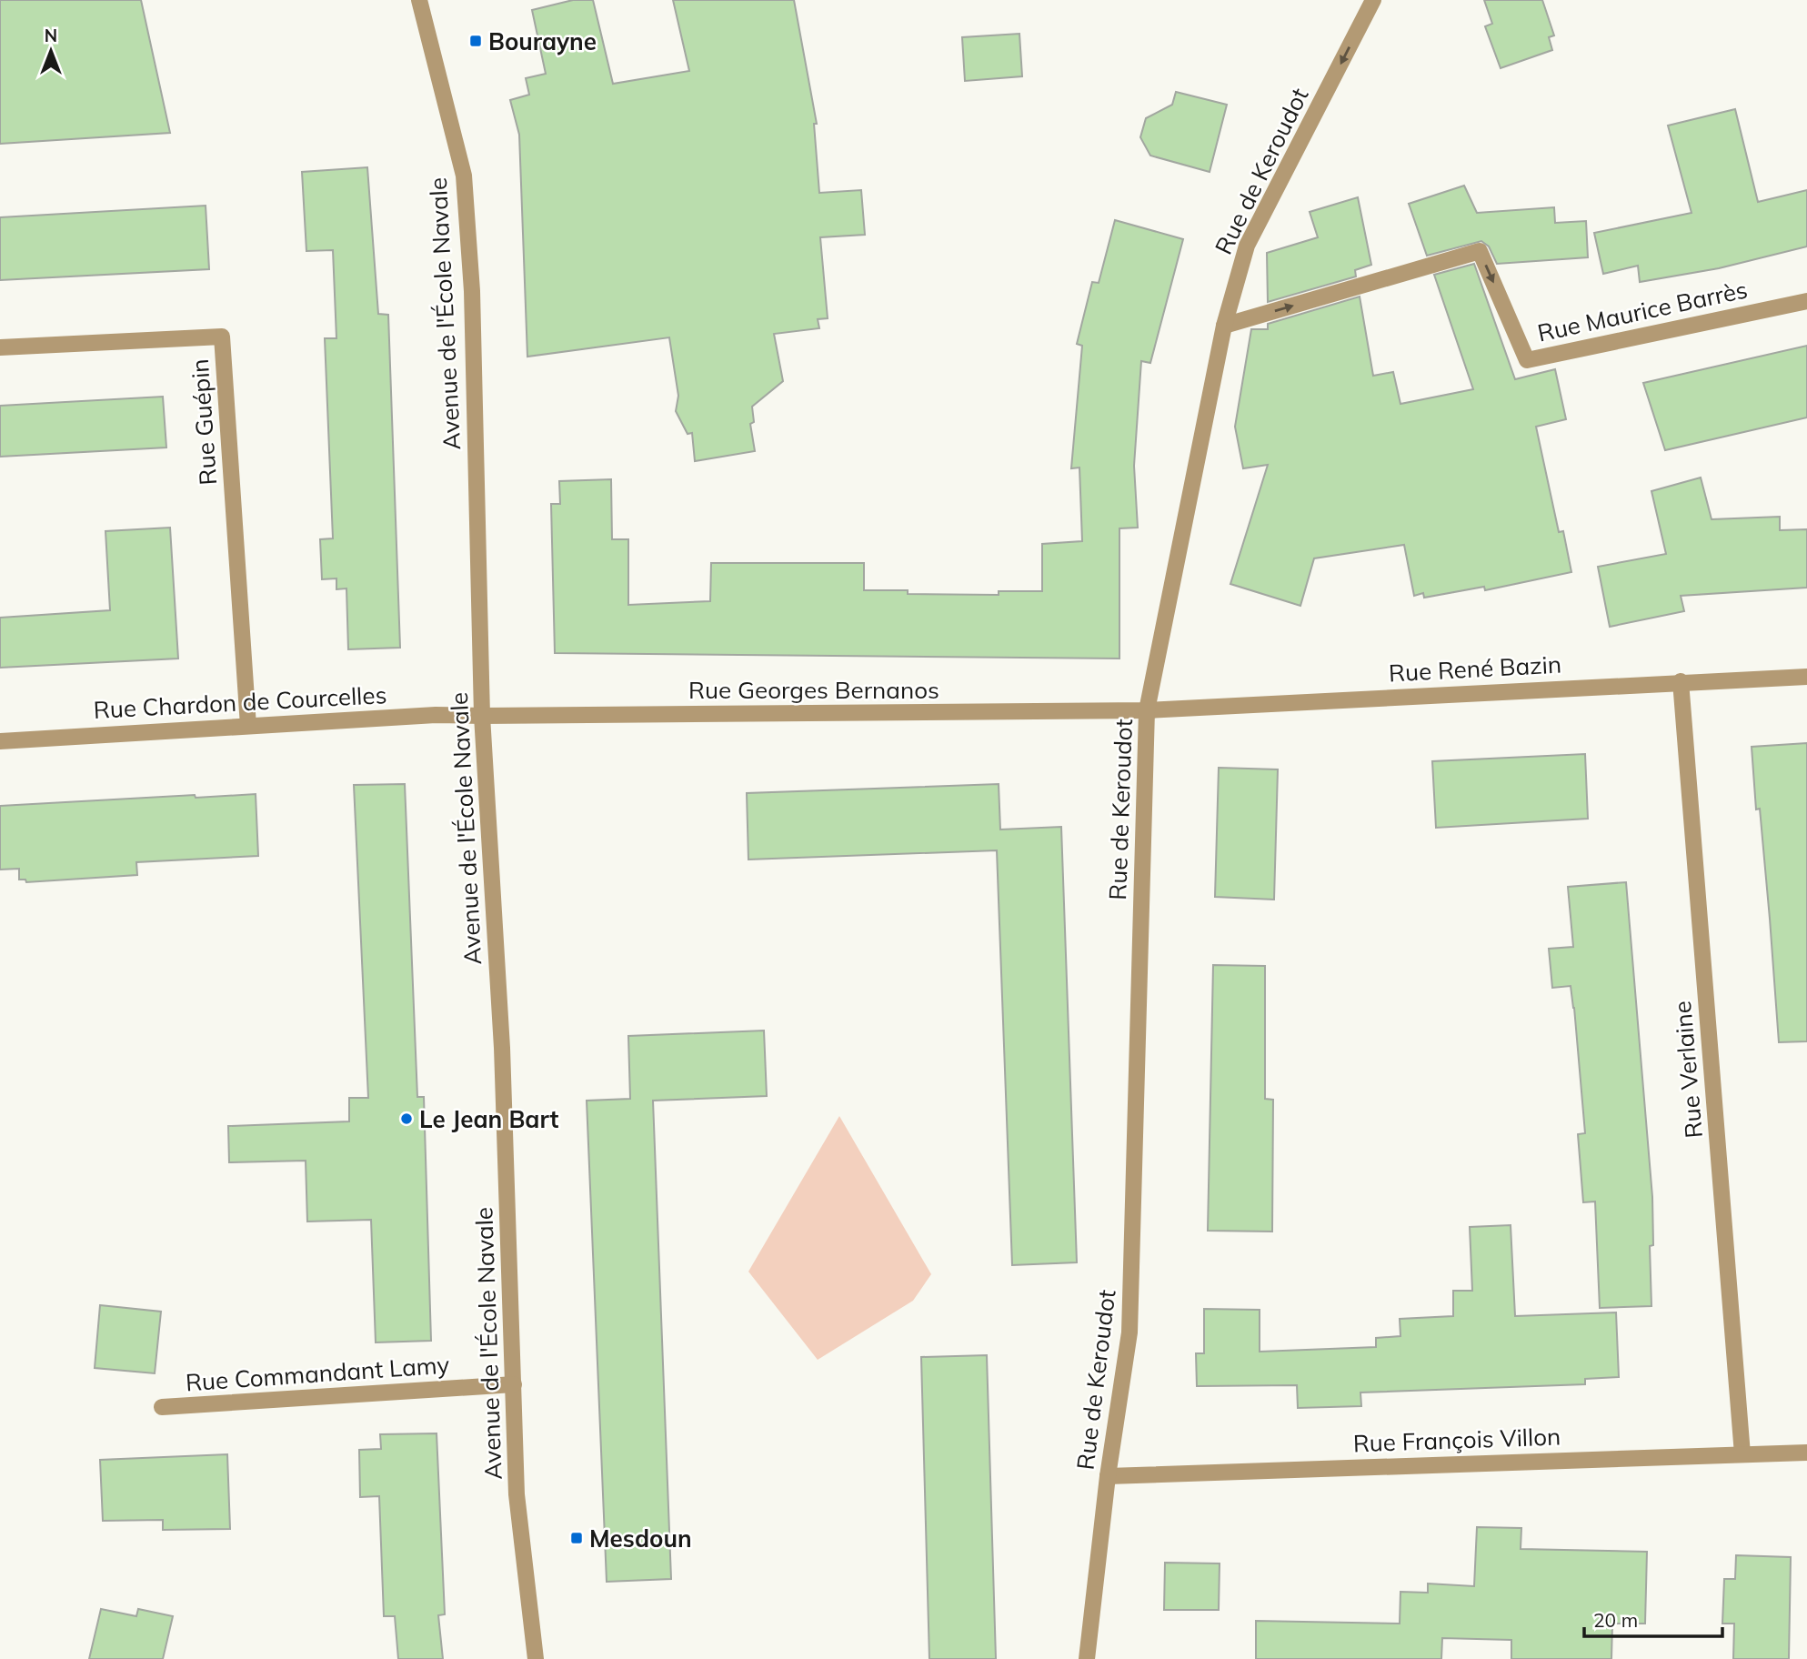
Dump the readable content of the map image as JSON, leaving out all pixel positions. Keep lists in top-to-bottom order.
{
  "streets": {
    "street": [
      "Rue de Keroudot",
      "Rue Maurice Barrès",
      "Avenue de l'École Navale",
      "Rue Guépin",
      "Rue René Bazin",
      "Rue Georges Bernanos",
      "Rue Chardon de Courcelles",
      "Rue Verlaine",
      "Rue Commandant Lamy",
      "Rue François Villon"
    ]
  },
  "crossings": [
    ["Rue de Keroudot", "Rue Maurice Barrès"],
    ["Rue de Keroudot", "Rue René Bazin"],
    ["Rue de Keroudot", "Rue Georges Bernanos"],
    ["Rue de Keroudot", "Rue François Villon"],
    ["Avenue de l'École Navale", "Rue Georges Bernanos"],
    ["Avenue de l'École Navale", "Rue Chardon de Courcelles"],
    ["Avenue de l'École Navale", "Rue Commandant Lamy"],
    ["Rue Guépin", "Rue Chardon de Courcelles"],
    ["Rue René Bazin", "Rue Georges Bernanos"],
    ["Rue René Bazin", "Rue Verlaine"],
    ["Rue Georges Bernanos", "Rue Chardon de Courcelles"],
    ["Rue Verlaine", "Rue François Villon"]
  ],
  "one_way": ["Rue Maurice Barrès"],
  "places": {
    "transit": ["Bourayne", "Mesdoun"],
    "other": ["Le Jean Bart"]
  },
  "scale_bar": "20 m",
  "north": "top"
}
